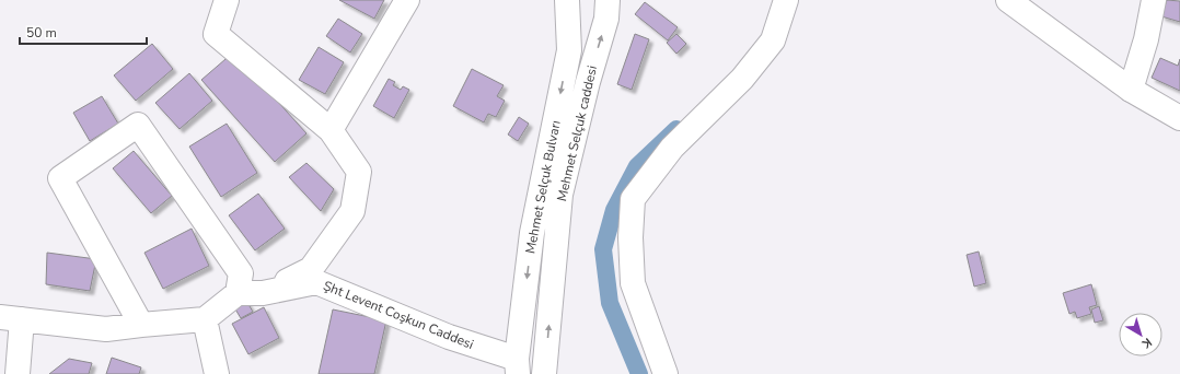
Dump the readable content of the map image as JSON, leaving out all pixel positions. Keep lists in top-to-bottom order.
{
  "streets": {
    "street": ["Mehmet Selçuk caddesi", "Mehmet Selçuk Bulvarı", "Şht Levent Coşkun Caddesi"]
  },
  "crossings": [
    ["Mehmet Selçuk Bulvarı", "Şht Levent Coşkun Caddesi"]
  ],
  "one_way": ["Mehmet Selçuk caddesi"],
  "scale_bar": "50 m",
  "north": "bottom right"
}
